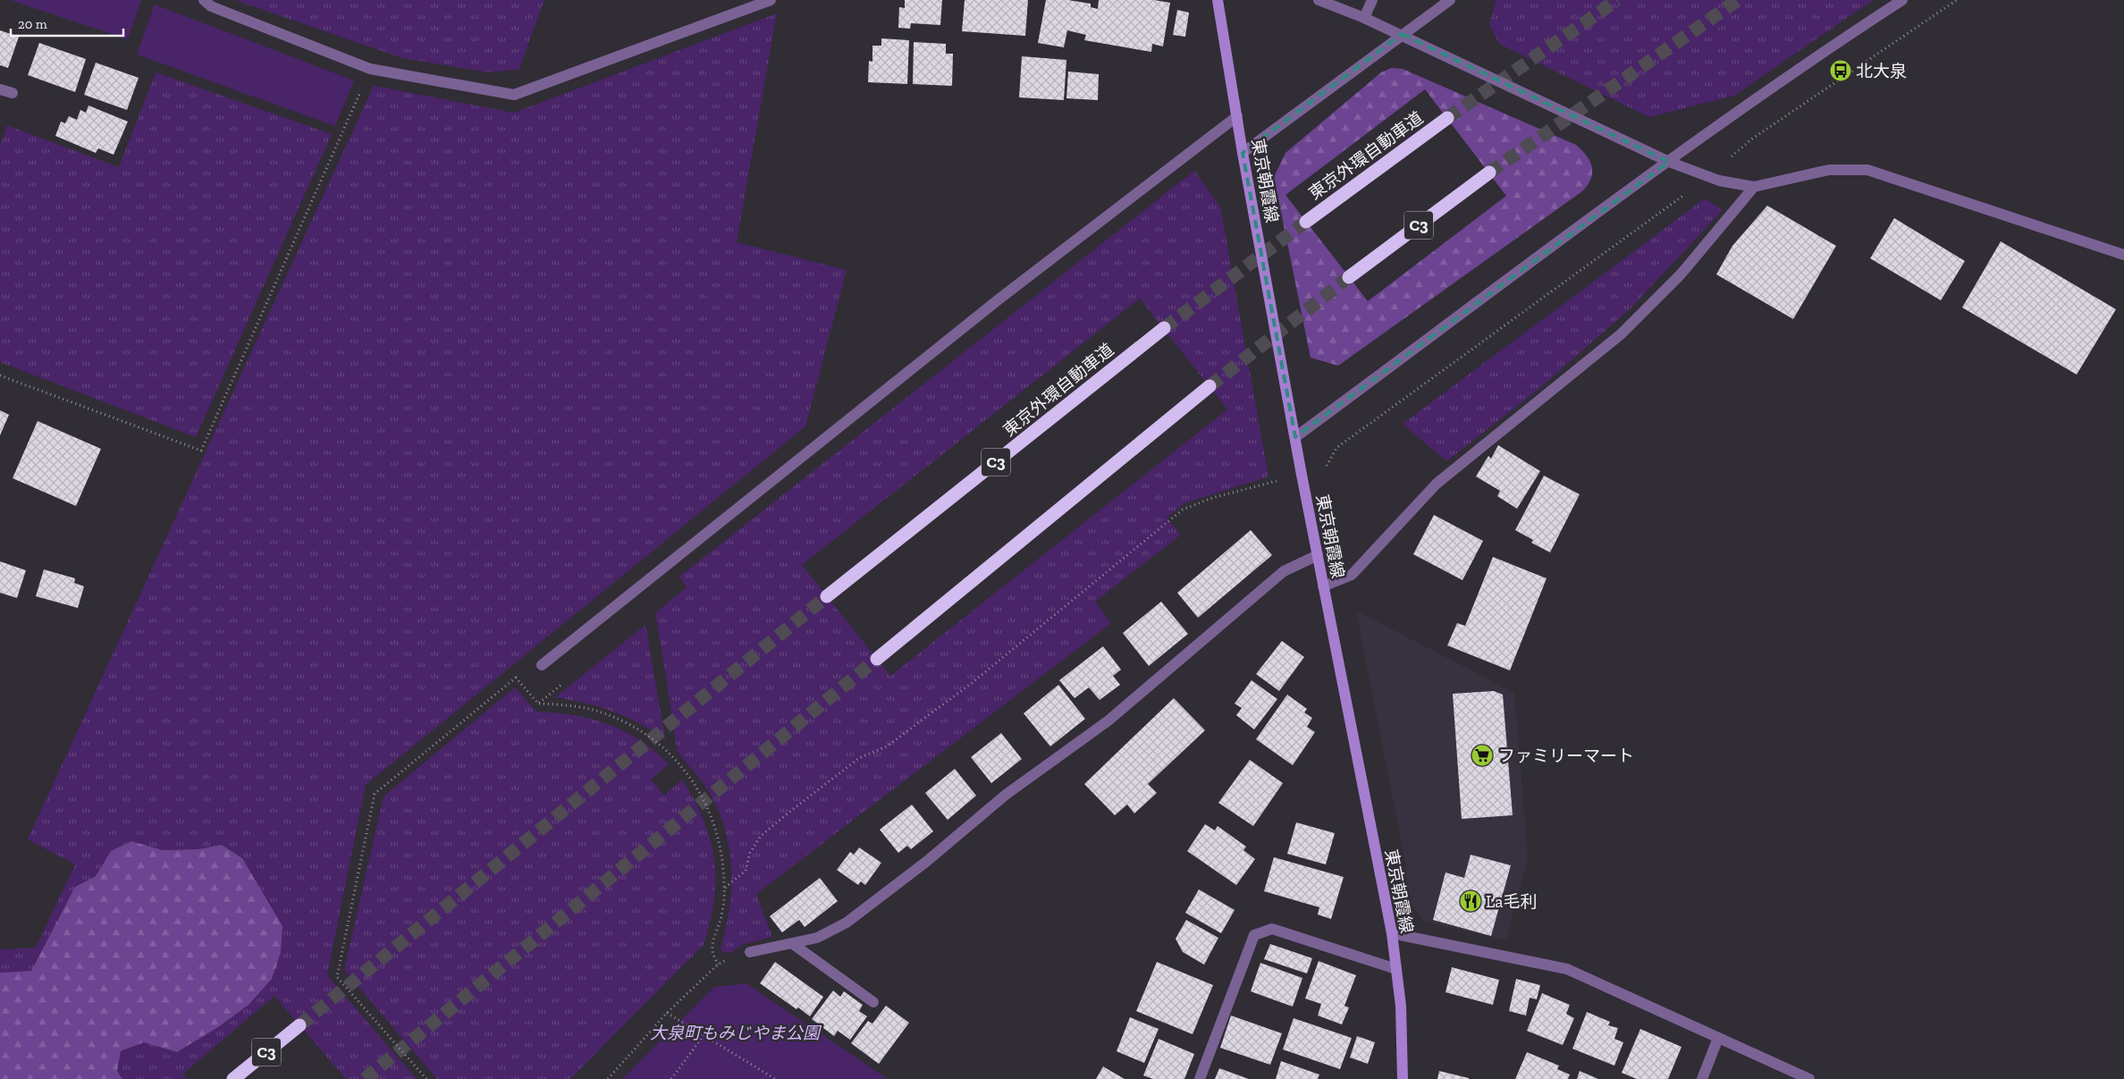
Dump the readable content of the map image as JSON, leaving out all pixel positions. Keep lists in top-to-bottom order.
{
  "streets": {
    "highway": ["東京外環自動車道", "C3"],
    "main road": ["東京朝霞線"]
  },
  "parks": ["大泉町もみじやま公園"],
  "places": {
    "bus stop": ["北大泉"],
    "supermarket": ["ファミリーマート"],
    "restaurant": ["La毛利"]
  },
  "scale_bar": "20 m"
}
